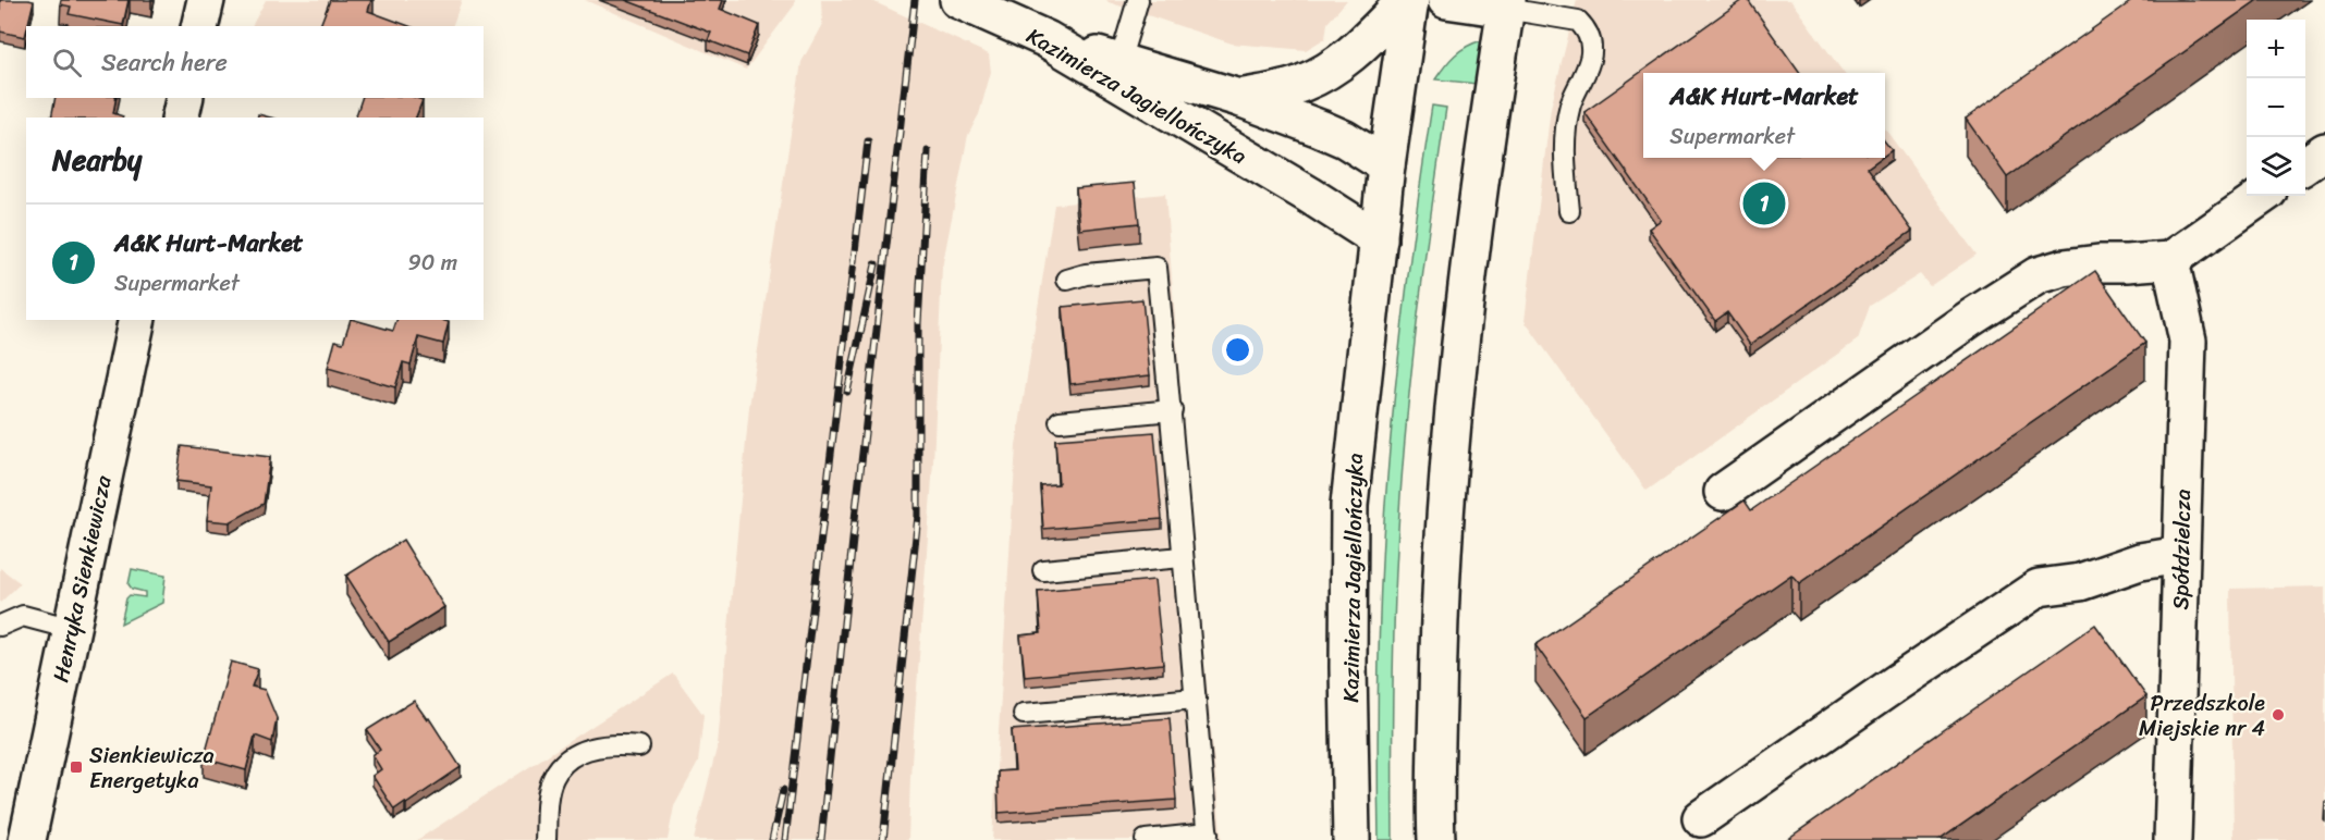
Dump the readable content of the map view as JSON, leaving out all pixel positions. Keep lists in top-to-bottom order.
{
  "streets": {
    "street": ["Kazimierza Jagiellończyka", "Spółdzielcza", "Henryka Sienkiewicza"]
  },
  "places": {
    "other": ["Przedszkole Miejskie nr 4"],
    "transit": ["Sienkiewicza Energetyka"]
  },
  "page": {
    "map_buttons": ["+", "−"],
    "search": "Search here",
    "popup": ["A&K Hurt-Market", "Supermarket"],
    "heading": "Nearby",
    "pins": "1",
    "list": [
      {
        "mark": "1",
        "name": "A&K Hurt-Market",
        "note": "Supermarket",
        "value": "90 m"
      }
    ]
  }
}
